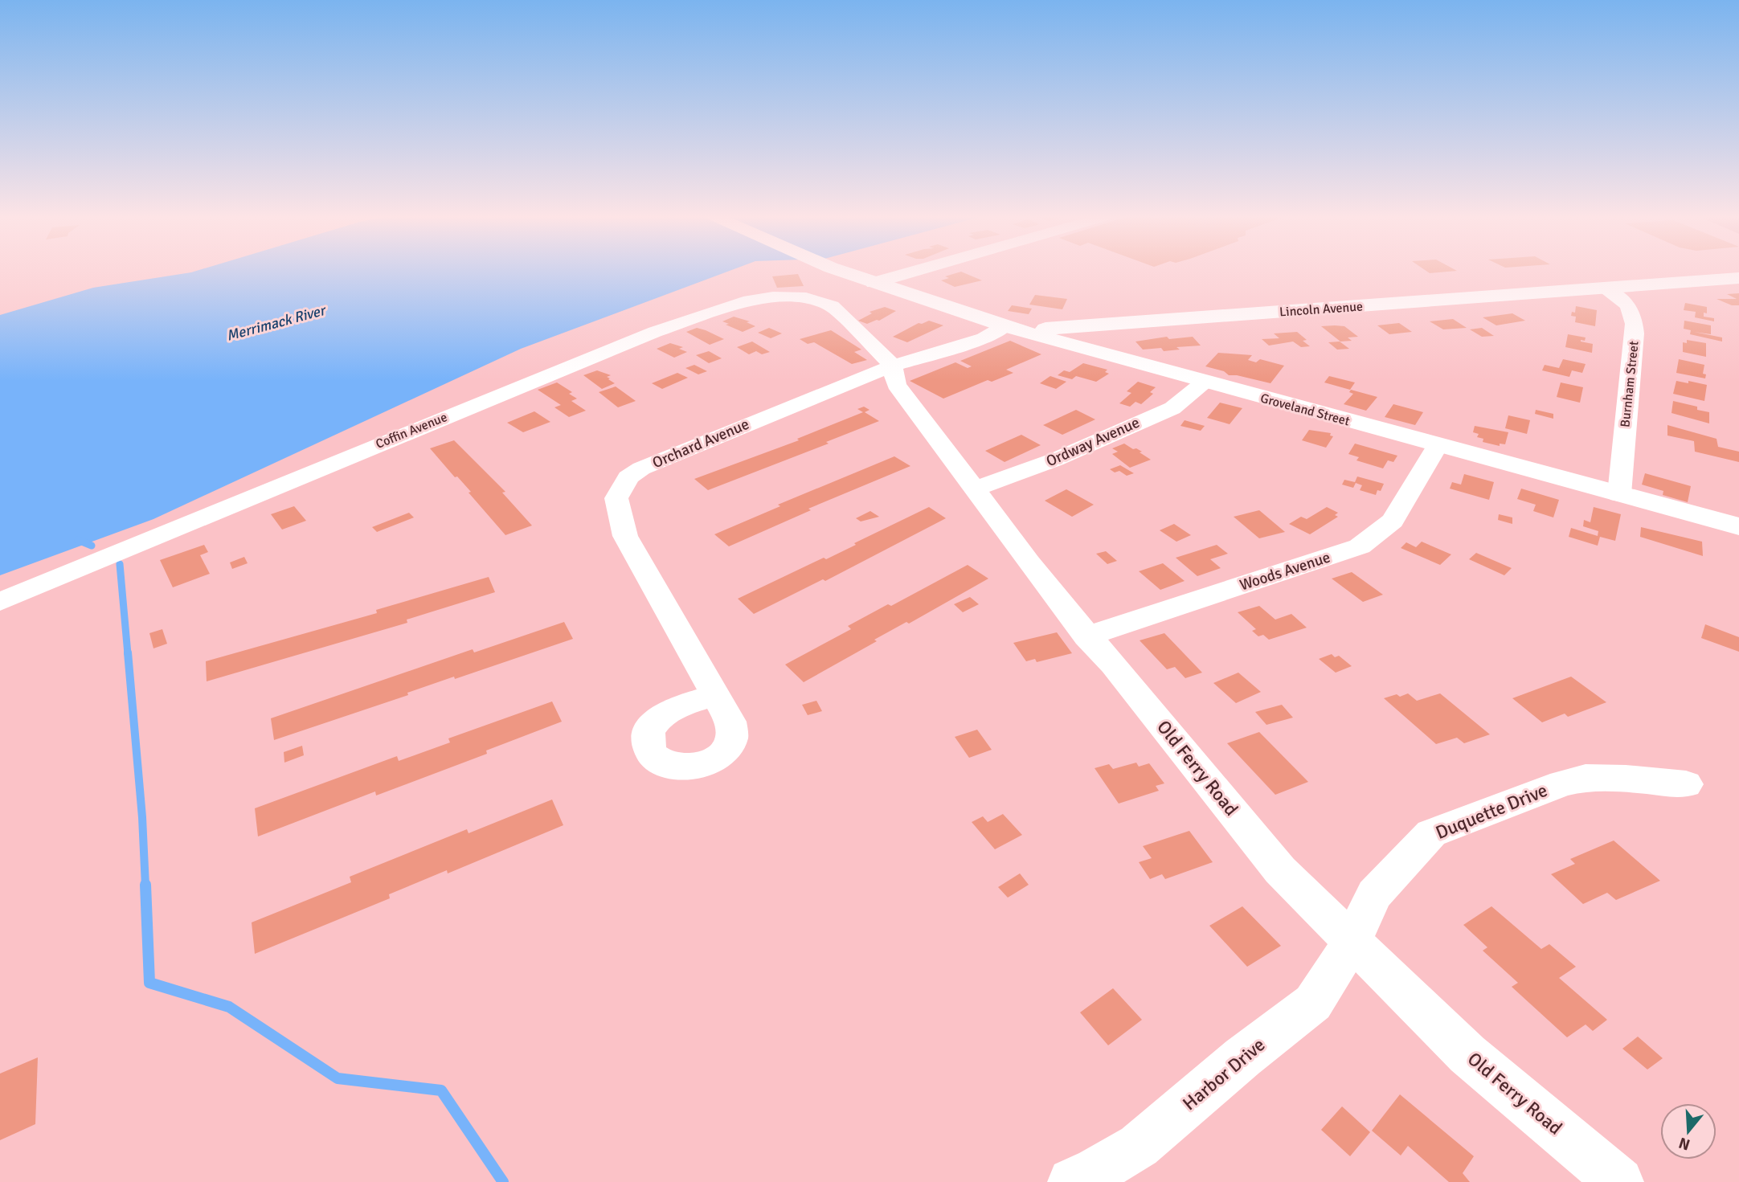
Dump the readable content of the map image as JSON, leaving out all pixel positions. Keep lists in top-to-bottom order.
{
  "streets": {
    "main road": ["Lincoln Avenue", "Groveland Street"],
    "street": [
      "Burnham Street",
      "Coffin Avenue",
      "Ordway Avenue",
      "Orchard Avenue",
      "Woods Avenue",
      "Old Ferry Road",
      "Duquette Drive",
      "Harbor Drive"
    ]
  },
  "crossings": [
    ["Lincoln Avenue", "Burnham Street"],
    ["Lincoln Avenue", "Groveland Street"],
    ["Lincoln Avenue", "Orchard Avenue"],
    ["Burnham Street", "Groveland Street"],
    ["Groveland Street", "Ordway Avenue"],
    ["Groveland Street", "Orchard Avenue"],
    ["Groveland Street", "Woods Avenue"],
    ["Coffin Avenue", "Old Ferry Road"],
    ["Ordway Avenue", "Old Ferry Road"],
    ["Orchard Avenue", "Old Ferry Road"],
    ["Woods Avenue", "Old Ferry Road"],
    ["Old Ferry Road", "Duquette Drive"],
    ["Old Ferry Road", "Harbor Drive"],
    ["Duquette Drive", "Harbor Drive"]
  ],
  "water": ["Merrimack River"],
  "north": "bottom"
}
